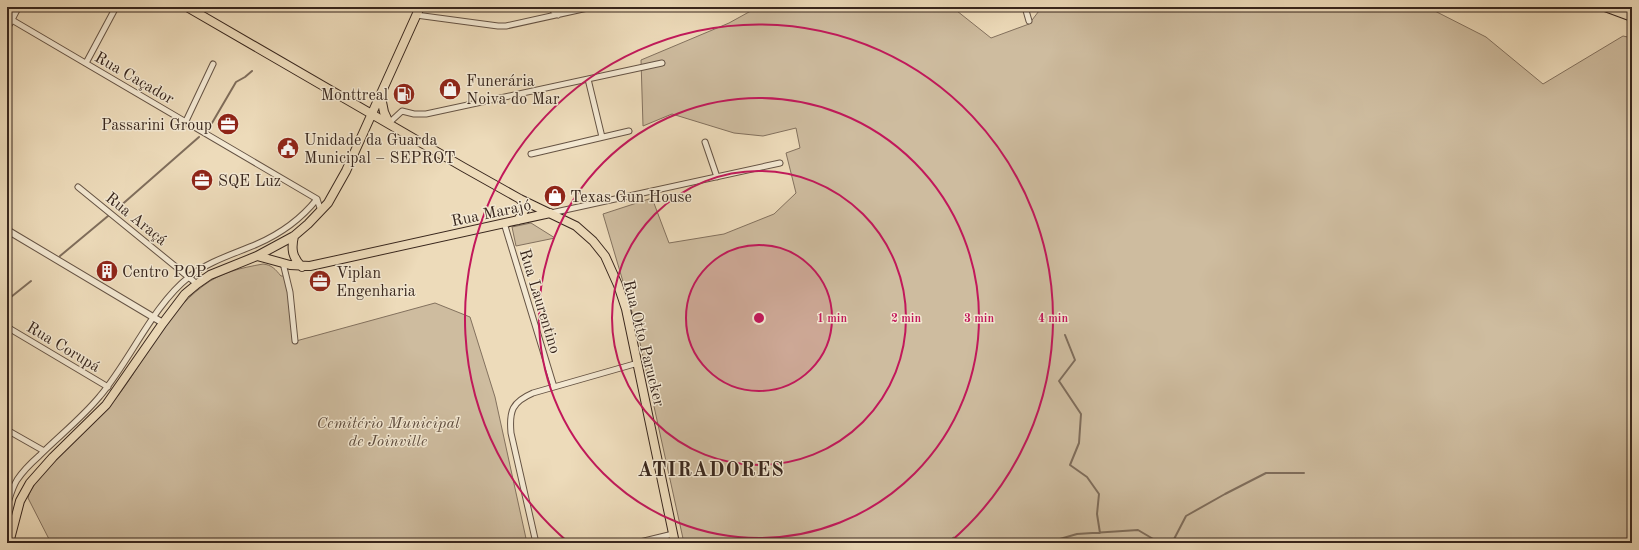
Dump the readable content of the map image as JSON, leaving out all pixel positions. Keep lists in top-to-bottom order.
{
  "streets": {
    "main road": ["Rua Marajó", "Rua Otto Parucker"],
    "street": [
      "Rua Caçador",
      "Rua Araçá",
      "Rua Laurentino",
      "Rua Corupá"
    ]
  },
  "crossings": [
    ["Rua Marajó", "Rua Laurentino"],
    ["Rua Marajó", "Rua Otto Parucker"]
  ],
  "districts": ["ATIRADORES"],
  "parks": ["Cemitério Municipal de Joinville"],
  "places": {
    "shop": ["Funerária Noiva do Mar", "Texas Gun House"],
    "fuel station": ["Monttreal"],
    "office": ["Passarini Group", "SQE Luz", "Viplan Engenharia"],
    "public building": ["Unidade da Guarda Municipal – SEPROT"],
    "building": ["Centro POP"]
  },
  "rings": [
    "1 min",
    "2 min",
    "3 min",
    "4 min"
  ]
}
